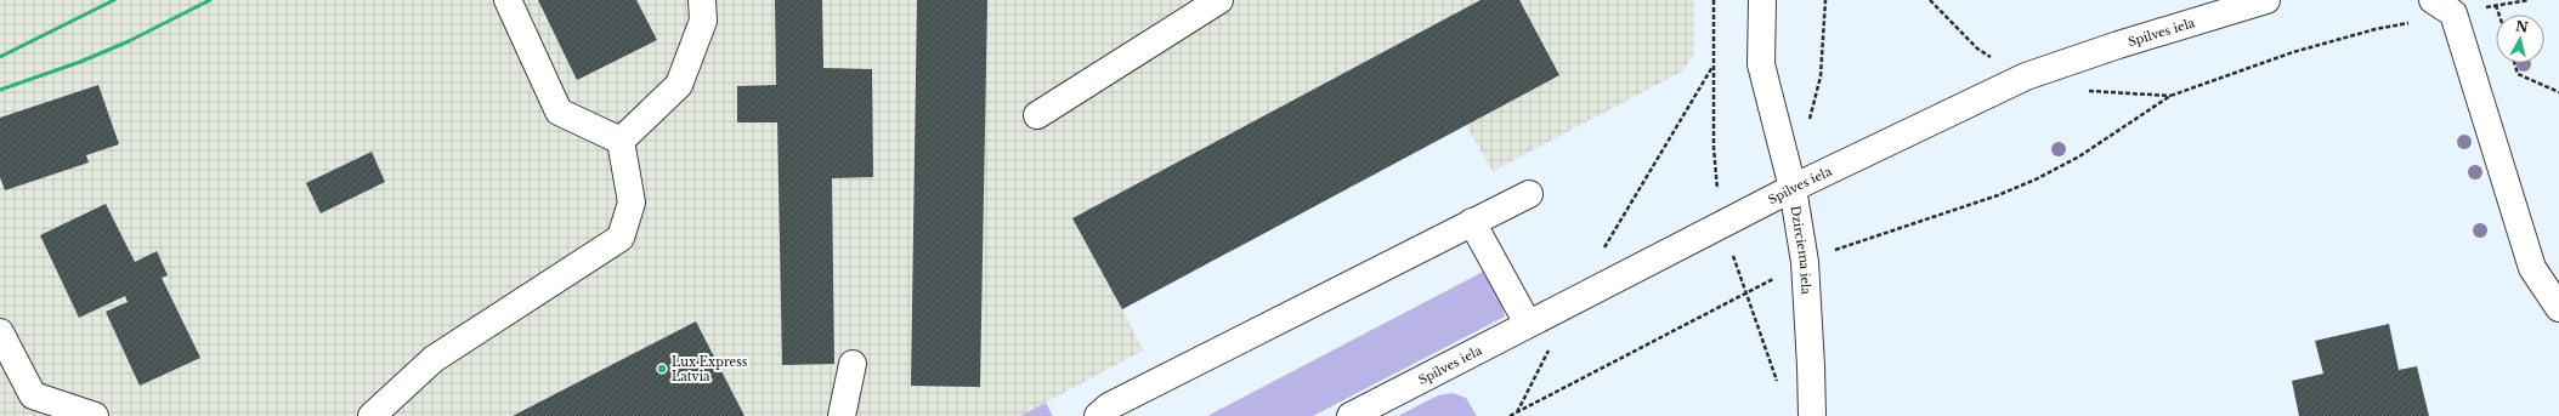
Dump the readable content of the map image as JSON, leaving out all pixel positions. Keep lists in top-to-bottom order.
{
  "streets": {
    "street": ["Spilves iela", "Dzirciema iela"]
  },
  "crossings": [
    ["Spilves iela", "Dzirciema iela"]
  ],
  "places": ["Lux Express Latvia"],
  "north": "top"
}
